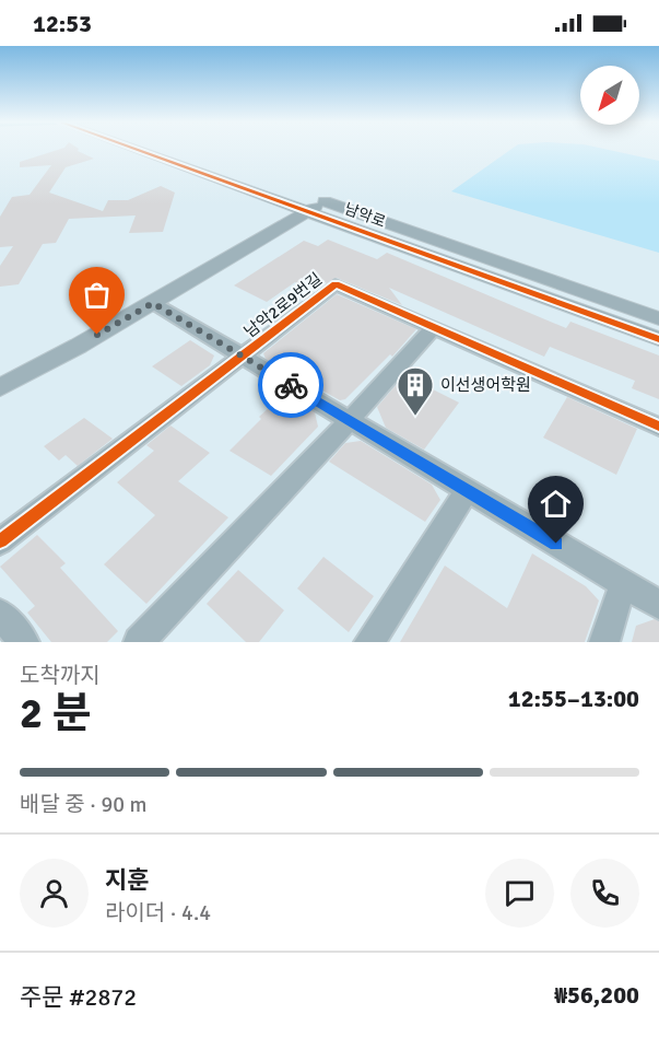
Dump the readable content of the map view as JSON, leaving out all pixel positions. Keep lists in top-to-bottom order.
{
  "streets": {
    "street": ["남악로", "남악2로9번길"]
  },
  "places": {
    "building": ["이선생어학원"]
  },
  "north": "bottom left",
  "page": {
    "status": "12:53",
    "heading": ["2 분", "도착까지", "12:55–13:00"],
    "panel": [
      "지훈",
      "라이더 · 4.4",
      "주문 #2872",
      "₩56,200"
    ],
    "bar": "배달 중 · 90 m"
  }
}
